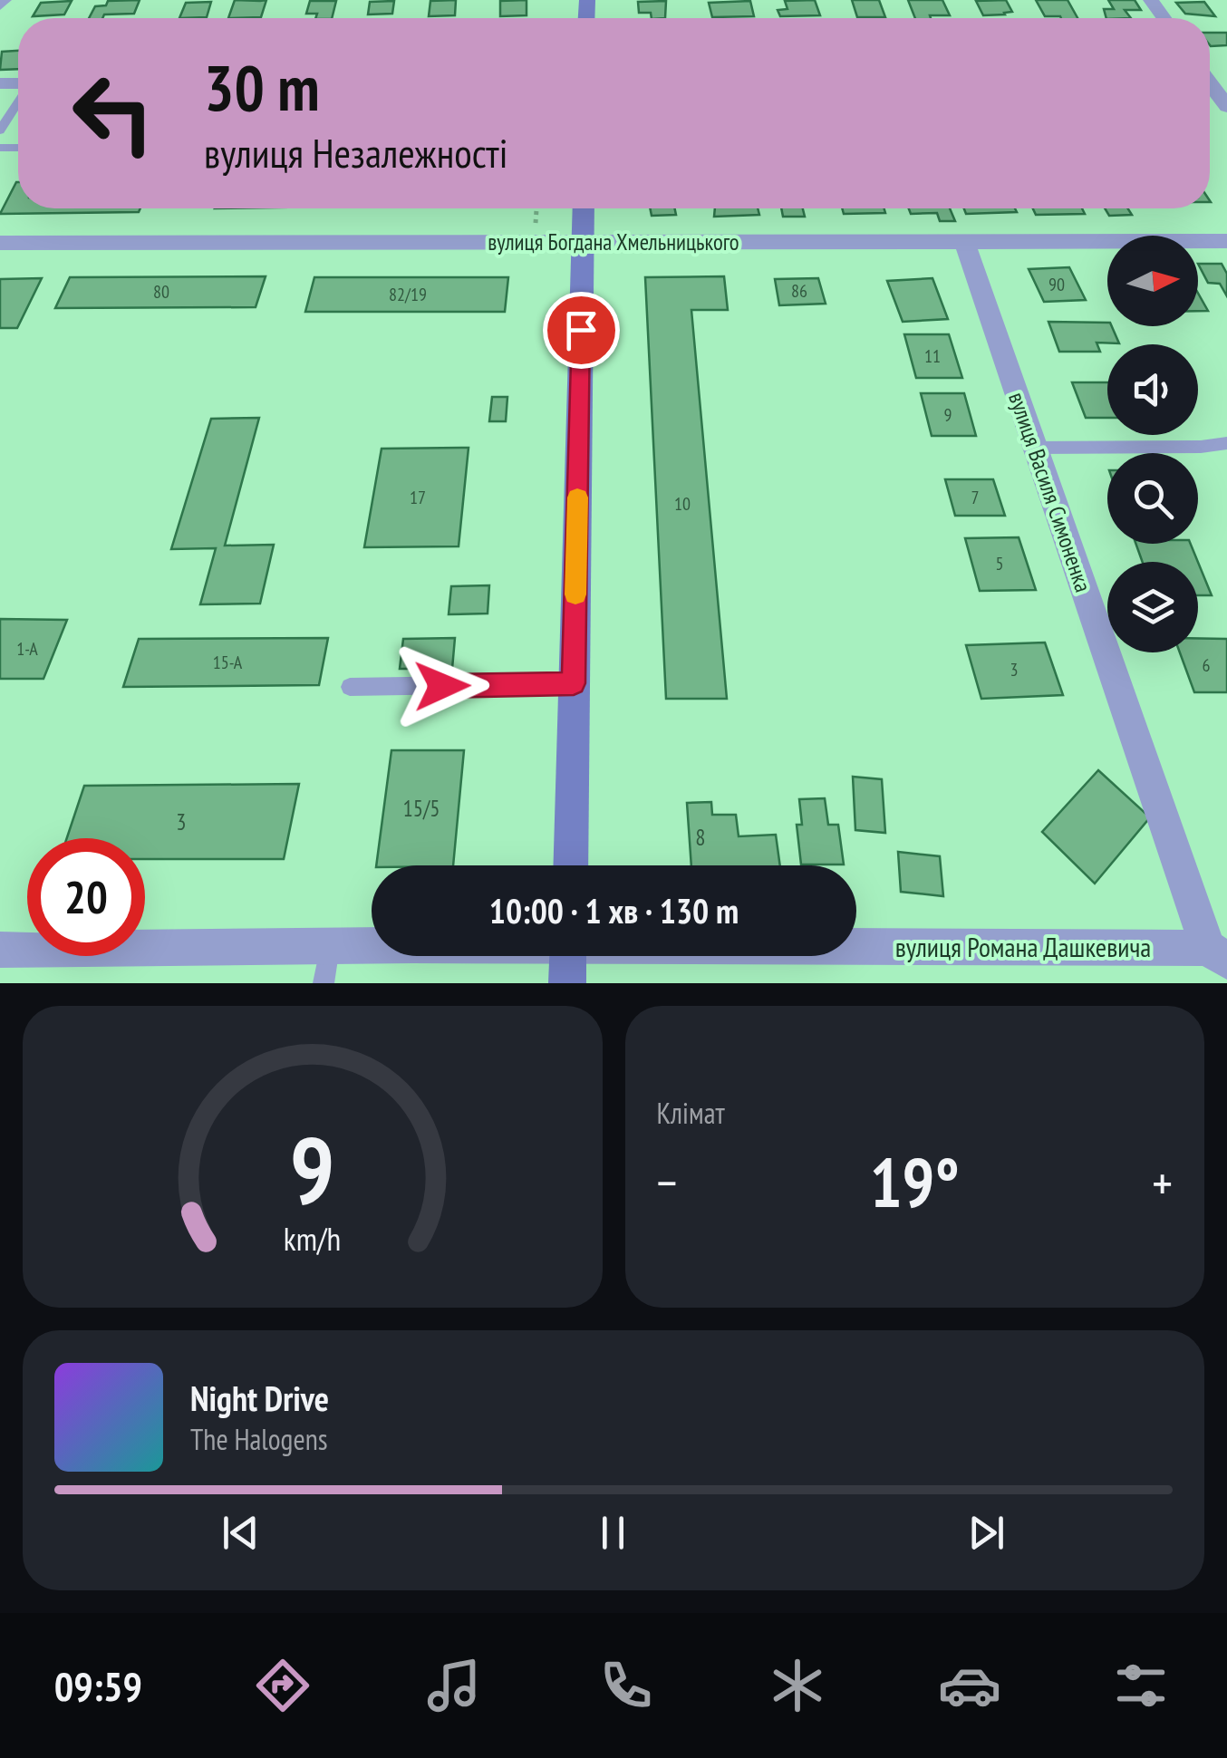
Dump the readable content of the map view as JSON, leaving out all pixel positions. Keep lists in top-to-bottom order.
{
  "streets": {
    "street": ["вулиця Богдана Хмельницького", "вулиця Василя Симоненка", "вулиця Романа Дашкевича"]
  },
  "crossings": [
    ["вулиця Богдана Хмельницького", "вулиця Василя Симоненка"],
    ["вулиця Василя Симоненка", "вулиця Романа Дашкевича"]
  ],
  "house_numbers": [
    "90",
    "86",
    "80",
    "82/19",
    "11",
    "9",
    "17",
    "7",
    "10",
    "5",
    "1-А",
    "15-А",
    "6",
    "3",
    "15/5",
    "3",
    "8"
  ],
  "north": "right",
  "page": {
    "turn": ["30 m", "вулиця Незалежності"],
    "limit": "20",
    "trip": "10:00 · 1 хв · 130 m",
    "tile": "Клімат",
    "heat": ["−", "19°", "+"],
    "song": ["Night Drive", "The Halogens"],
    "tabs": "09:59",
    "gauge": ["9", "km/h"]
  }
}
